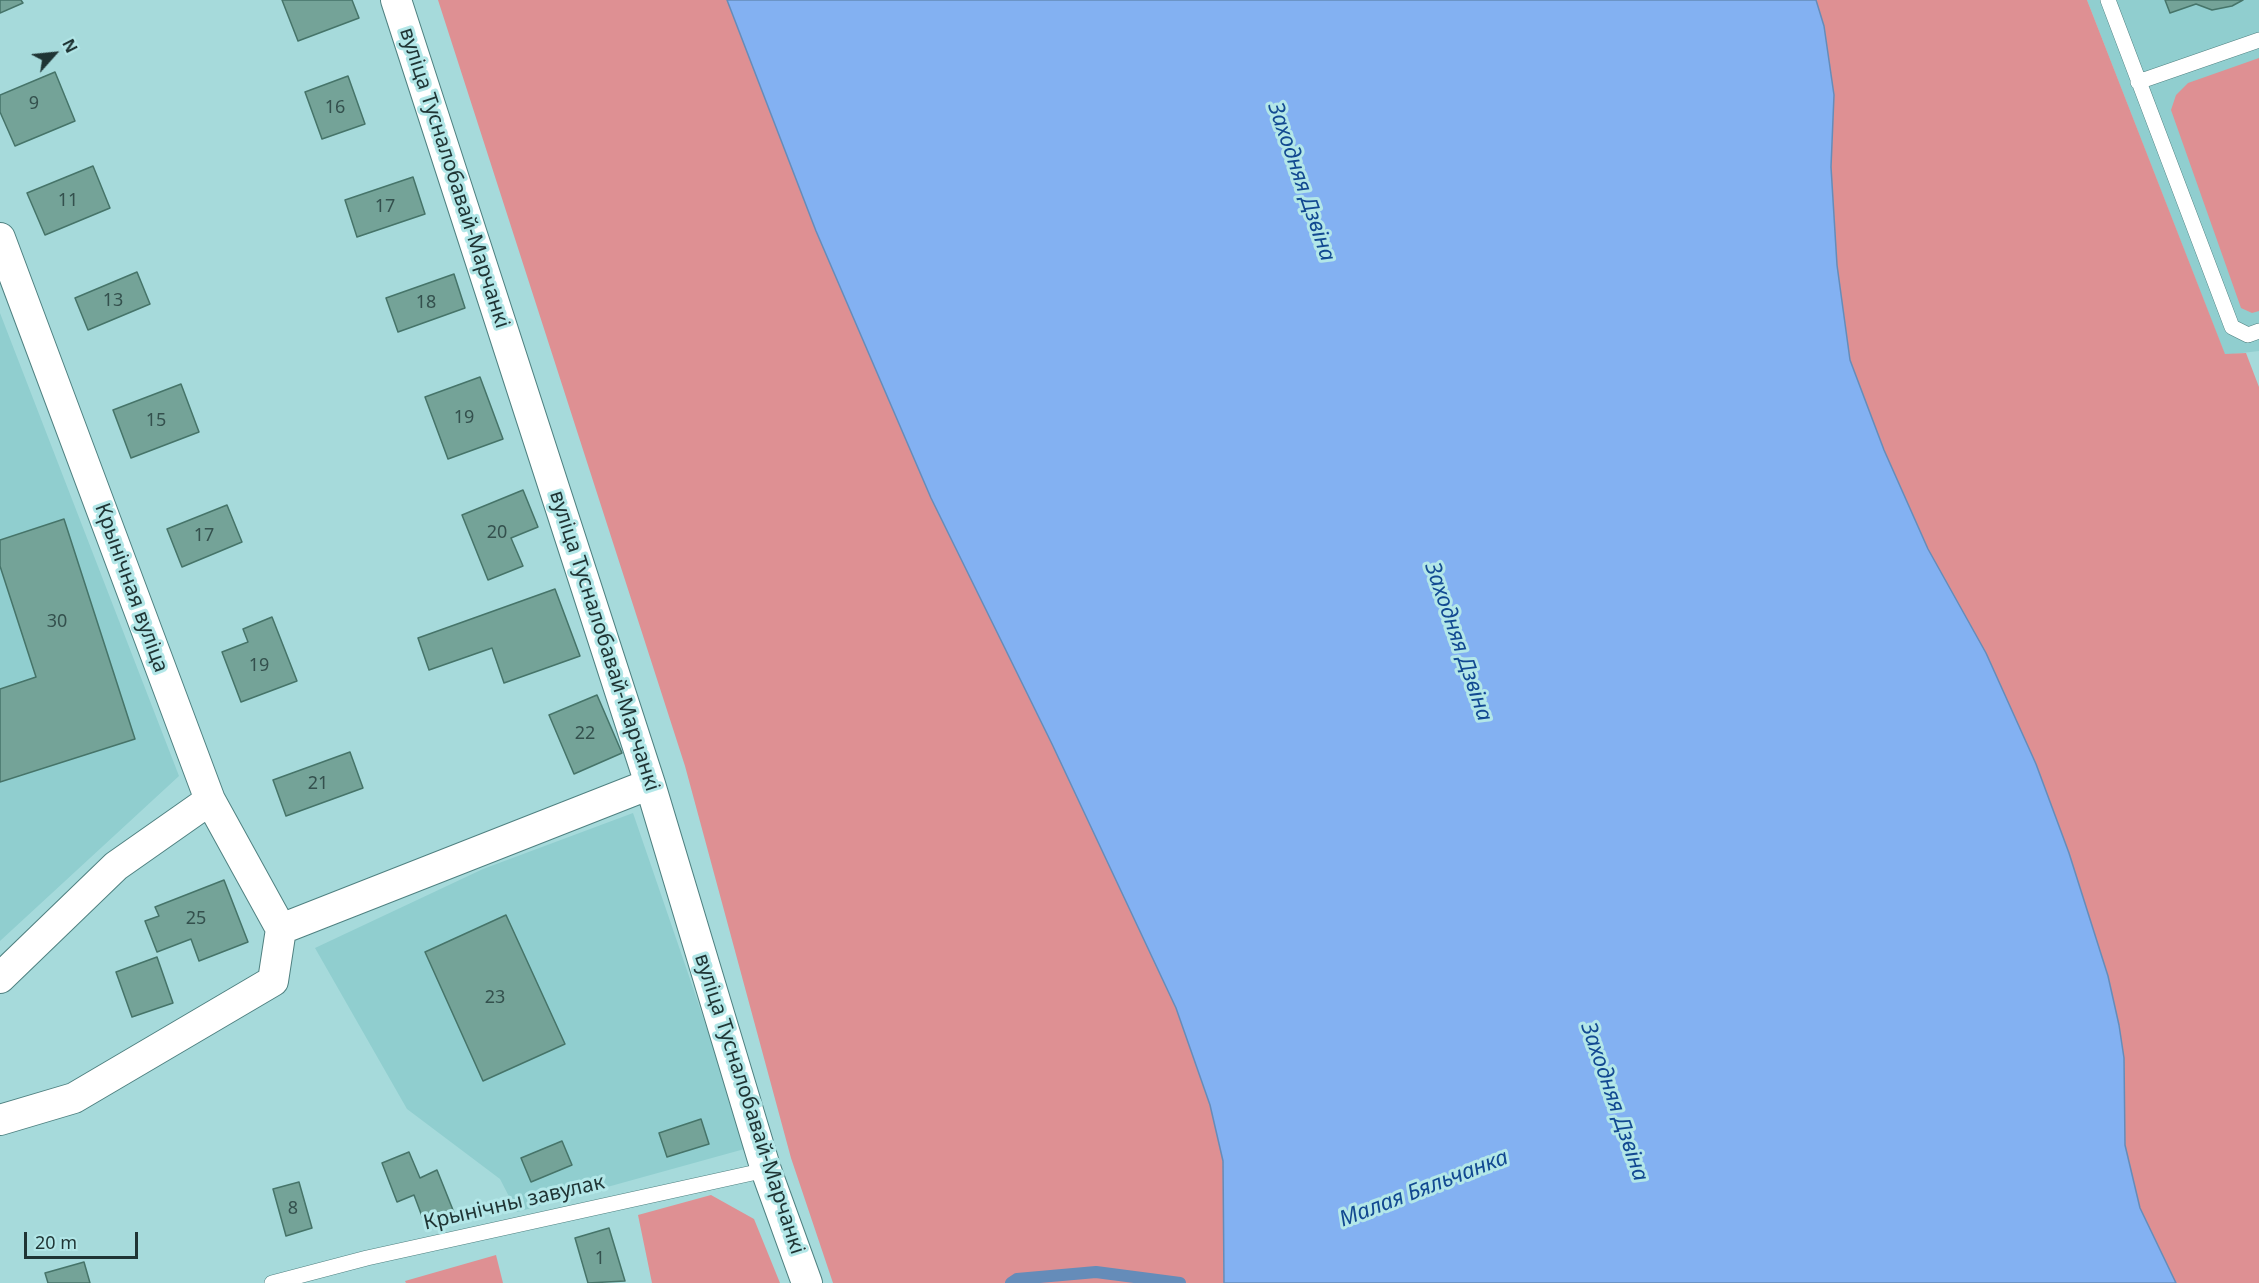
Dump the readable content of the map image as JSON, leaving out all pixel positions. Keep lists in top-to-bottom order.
{
  "streets": {
    "street": ["вуліца Тусналобавай-Марчанкі", "Крынічная вуліца"],
    "lane": ["Крынічны завулак"]
  },
  "crossings": [
    ["вуліца Тусналобавай-Марчанкі", "Крынічны завулак"]
  ],
  "water": ["Заходняя Дзвіна", "Малая Бяльчанка"],
  "house_numbers": [
    "9",
    "16",
    "11",
    "17",
    "13",
    "18",
    "19",
    "15",
    "20",
    "17",
    "30",
    "19",
    "22",
    "21",
    "25",
    "23",
    "8",
    "1"
  ],
  "scale_bar": "20 m",
  "north": "top right"
}
